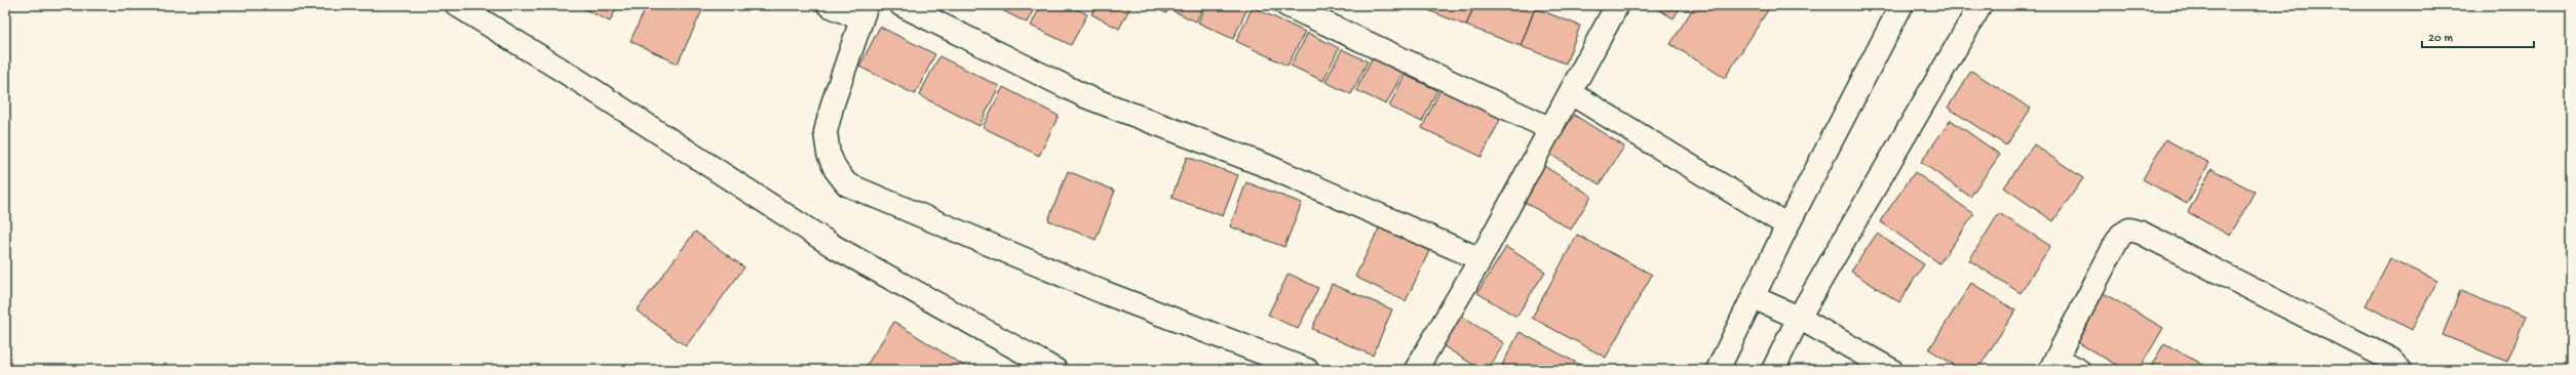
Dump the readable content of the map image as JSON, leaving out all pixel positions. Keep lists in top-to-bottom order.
{
  "scale_bar": "20 m"
}
